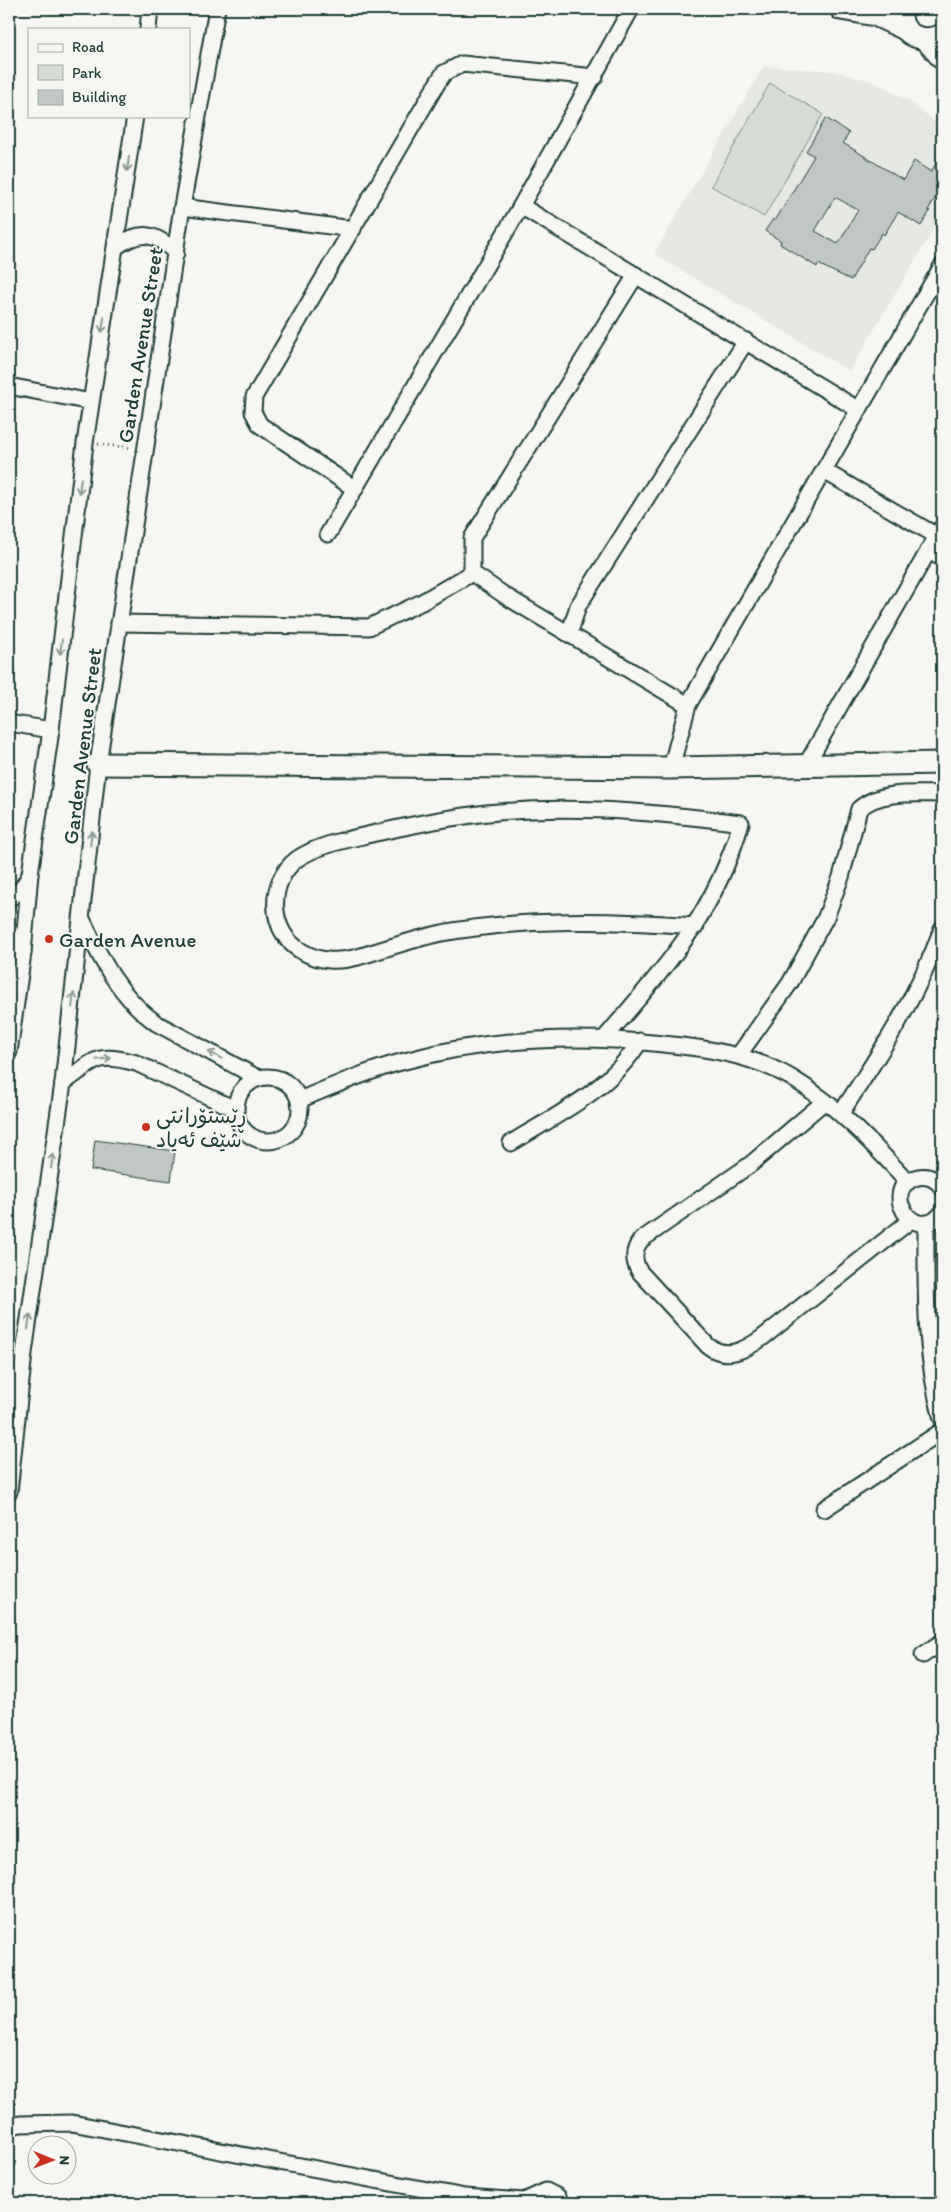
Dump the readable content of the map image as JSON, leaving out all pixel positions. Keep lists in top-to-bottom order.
{
  "streets": {
    "street": ["Garden Avenue Street"]
  },
  "places": ["Garden Avenue", "ڕێستۆرانتی شێف ئەیاد"],
  "legend": ["Road", "Park", "Building"],
  "north": "right"
}
